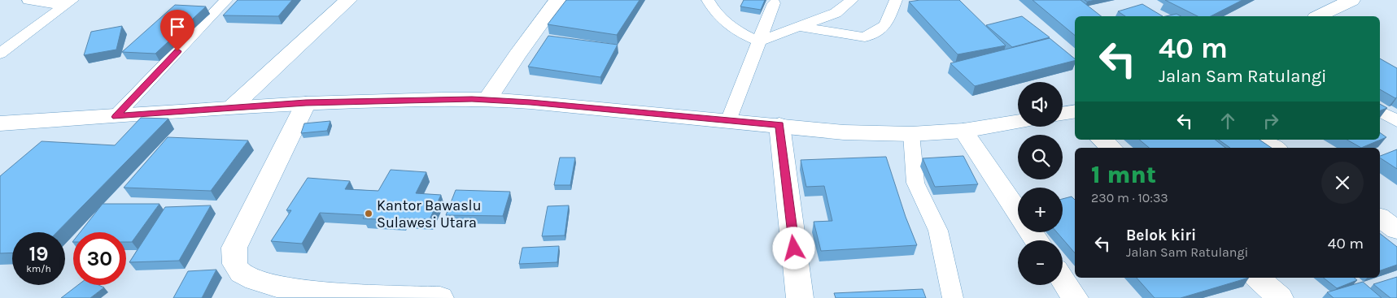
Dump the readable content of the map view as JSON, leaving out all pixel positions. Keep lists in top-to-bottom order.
{
  "places": ["Kantor Bawaslu Sulawesi Utara"],
  "page": {
    "turn": ["40 m", "Jalan Sam Ratulangi"],
    "map_buttons": ["+", "−"],
    "heading": ["1 mnt", "230 m · 10:33"],
    "list": [
      {
        "name": "Belok kiri",
        "note": "Jalan Sam Ratulangi",
        "value": "40 m"
      }
    ],
    "speed": "19 km/h",
    "limit": "30"
  }
}
